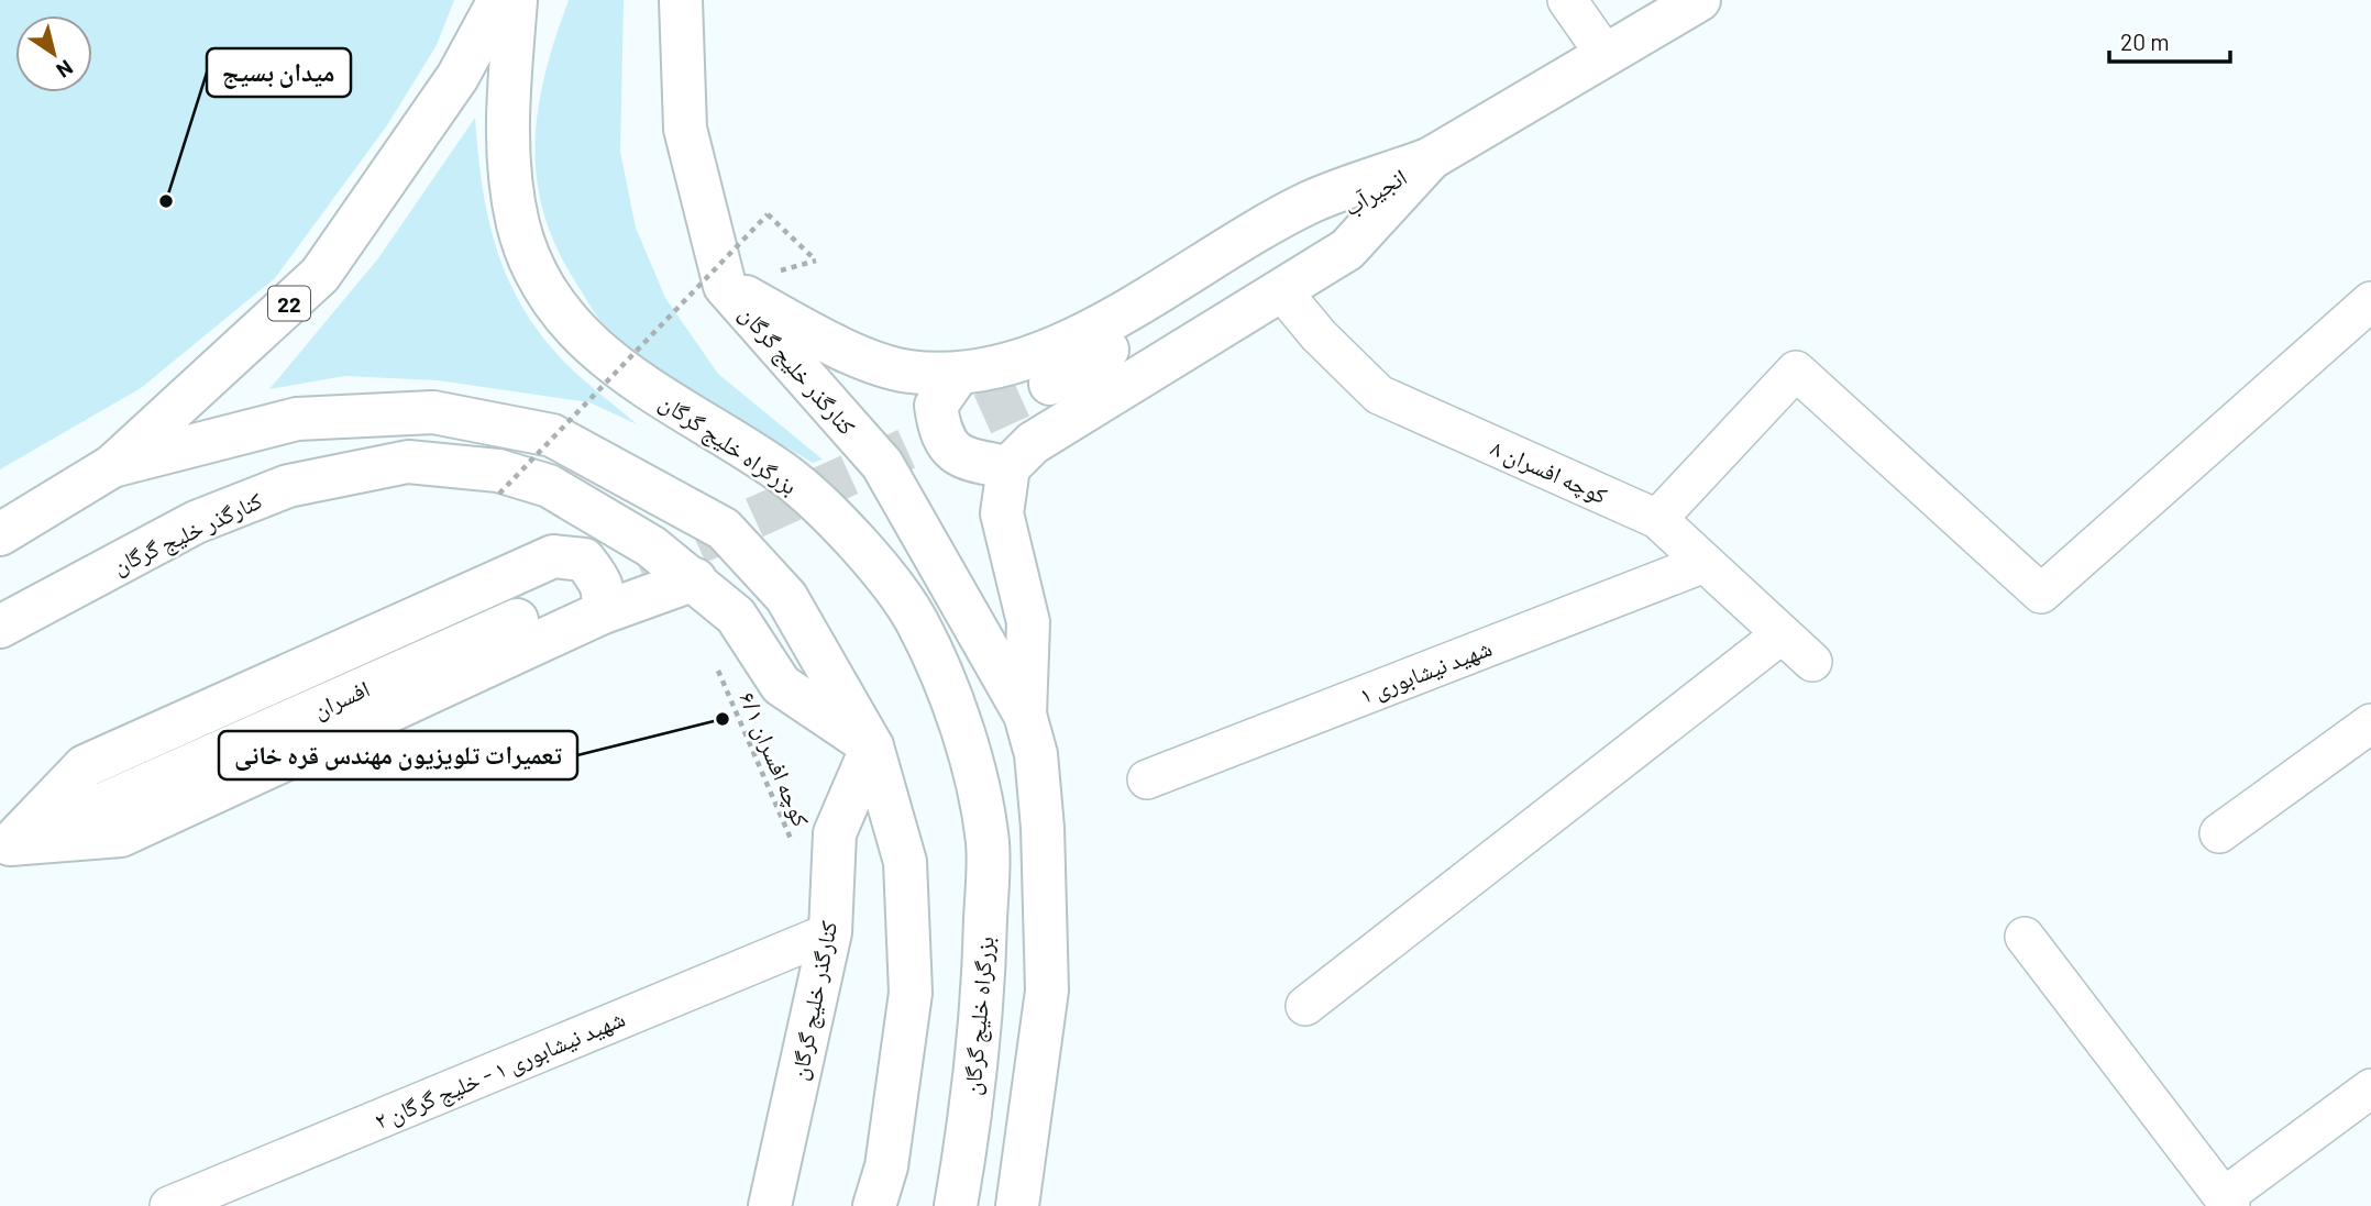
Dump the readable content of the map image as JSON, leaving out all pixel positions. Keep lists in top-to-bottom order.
{
  "streets": {
    "main road": [
      "انجیرآب",
      "22",
      "کنارگذر خلیج گرگان",
      "بزرگراه خلیج گرگان",
      "افسران"
    ],
    "street": ["کوچه افسران ۸", "شهید نیشابوری ۱", "شهید نیشابوری ۱ - خلیج گرگان ۲"],
    "path": ["کوچه افسران ۶/۱"]
  },
  "crossings": [
    ["کنارگذر خلیج گرگان", "شهید نیشابوری ۱ - خلیج گرگان ۲"],
    ["کوچه افسران ۸", "شهید نیشابوری ۱"]
  ],
  "places": ["میدان بسیج", "تعمیرات تلویزیون مهندس قره خانی"],
  "scale_bar": "20 m",
  "north": "bottom right"
}
